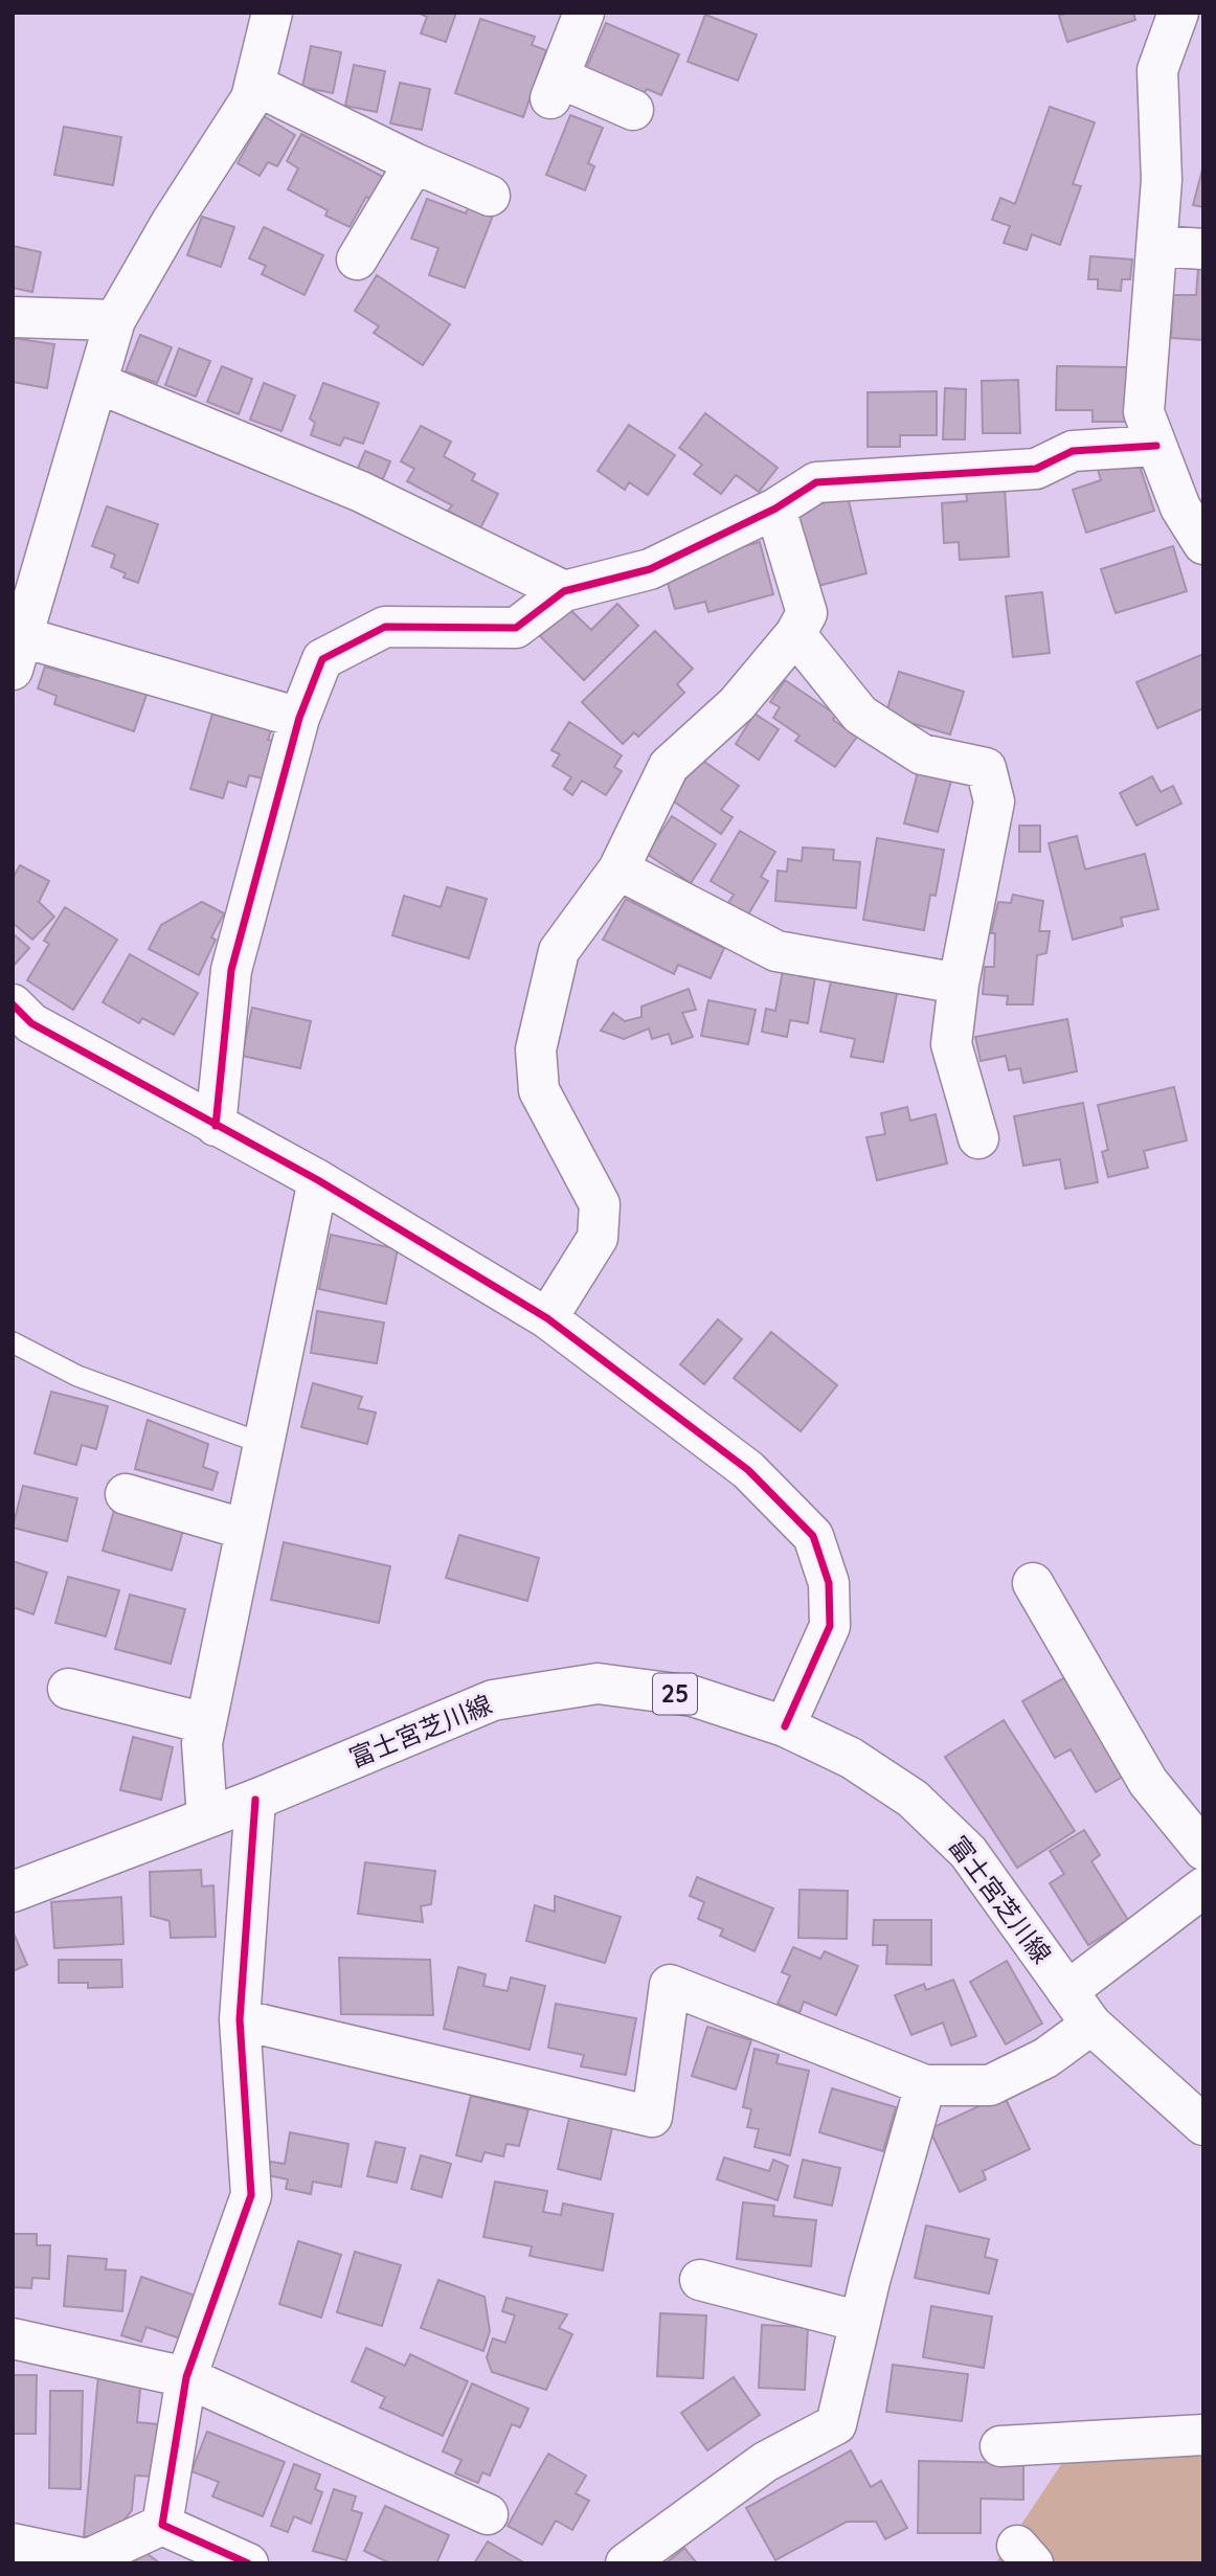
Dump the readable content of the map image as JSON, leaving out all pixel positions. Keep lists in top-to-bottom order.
{
  "streets": {
    "street": ["25", "富士宮芝川線"]
  }
}
